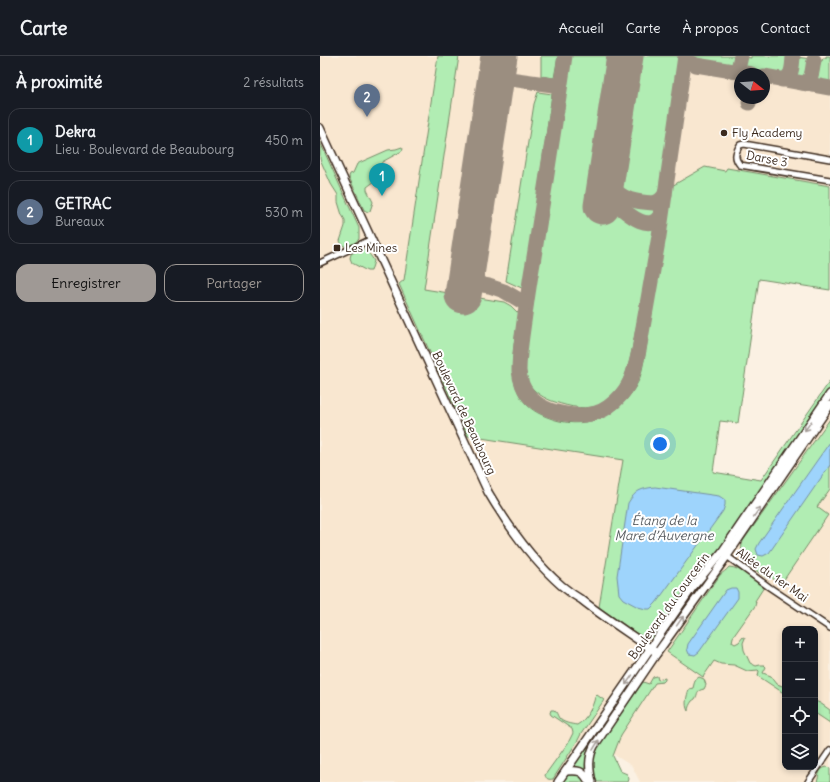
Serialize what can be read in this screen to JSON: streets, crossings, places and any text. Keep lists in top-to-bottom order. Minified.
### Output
{"streets":{"main road":["Boulevard de Beaubourg","Boulevard du Courcerin"],"street":["Darse 3","Allée du 1er Mai"]},"crossings":[["Boulevard de Beaubourg","Boulevard du Courcerin"],["Allée du 1er Mai","Boulevard du Courcerin"]],"water":["Étang de la Mare d’Auvergne"],"places":{"other":["Fly Academy"],"transit":["Les Mines"]},"north":"right","page":{"header":"Carte","nav":["Accueil","Carte","À propos","Contact"],"heading":["À proximité","2 résultats"],"pins":["2","1"],"list":[{"mark":"1","name":"Dekra","note":"Lieu · Boulevard de Beaubourg","value":"450 m"},{"mark":"2","name":"GETRAC","note":"Bureaux","value":"530 m"}],"buttons":["Enregistrer","Partager"],"map_buttons":["+","−"]}}
